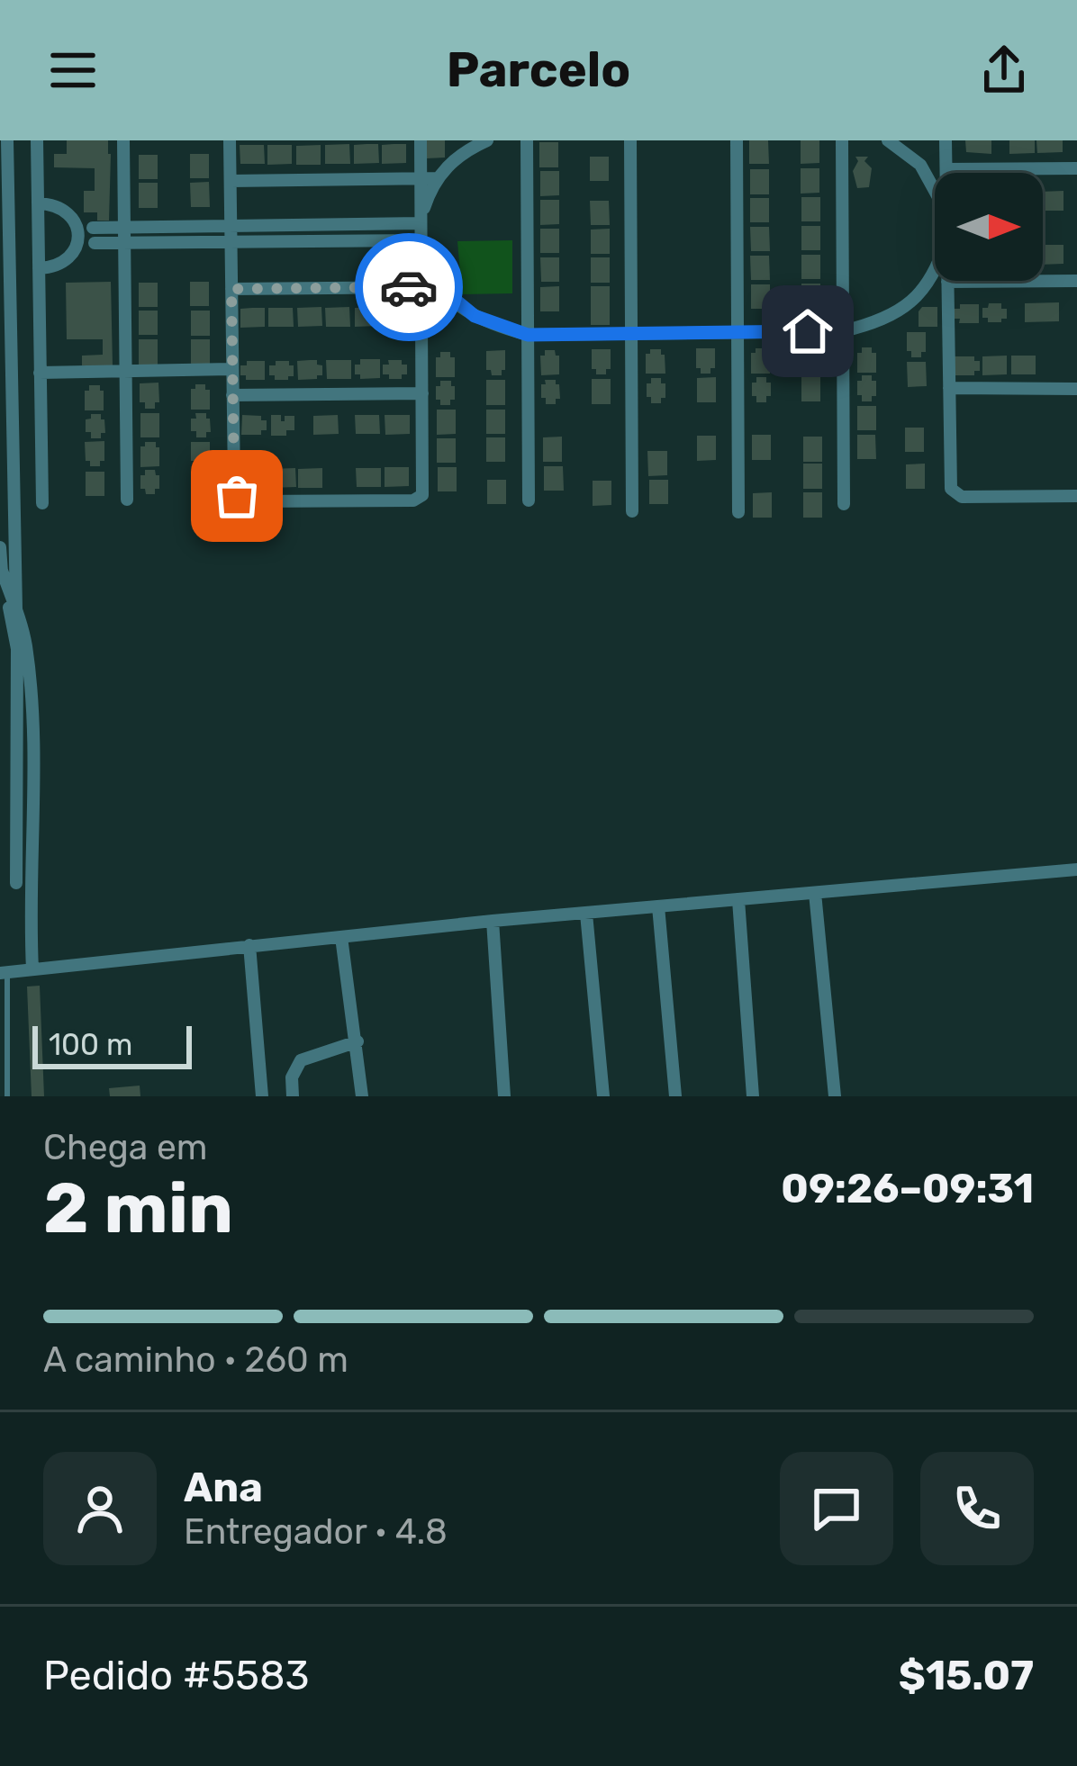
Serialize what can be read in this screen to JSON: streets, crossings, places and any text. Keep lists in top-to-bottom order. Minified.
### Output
{"scale_bar":"100 m","north":"right","page":{"header":"Parcelo","scale":"100 m","heading":["2 min","Chega em","09:26–09:31"],"panel":["Ana","Entregador · 4.8","Pedido #5583","$15.07"],"bar":"A caminho · 260 m"}}
